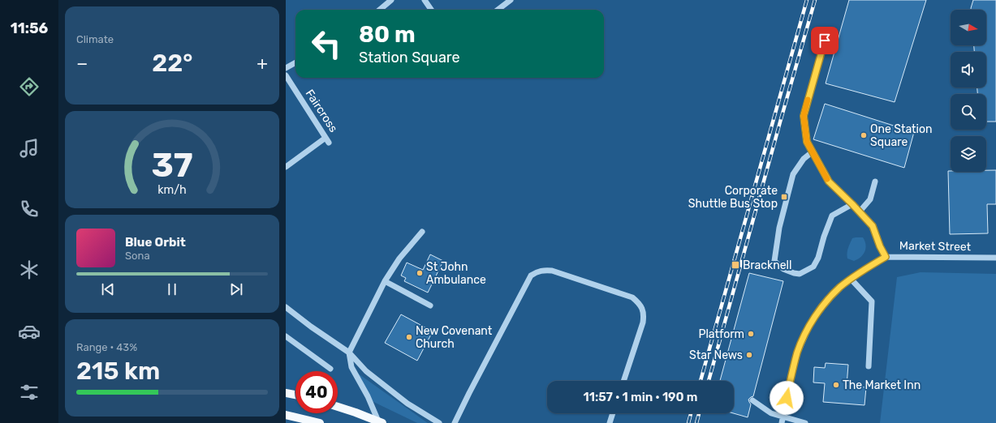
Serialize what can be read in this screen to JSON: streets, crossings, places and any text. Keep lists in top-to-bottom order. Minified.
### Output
{"streets":{"street":["Faircross","Market Street"]},"places":{"other":["One Station Square","St John Ambulance","Platform","New Covenant Church","Star News","The Market Inn"],"transit":["Corporate Shuttle Bus Stop","Bracknell"]},"north":"right","page":{"tabs":"11:56","tile":["Climate",["Range · 43%","215 km"]],"turn":["80 m","Station Square"],"heat":["−","22°","+"],"song":["Blue Orbit","Sona"],"limit":"40","trip":"11:57 · 1 min · 190 m","gauge":["37","km/h"]}}
